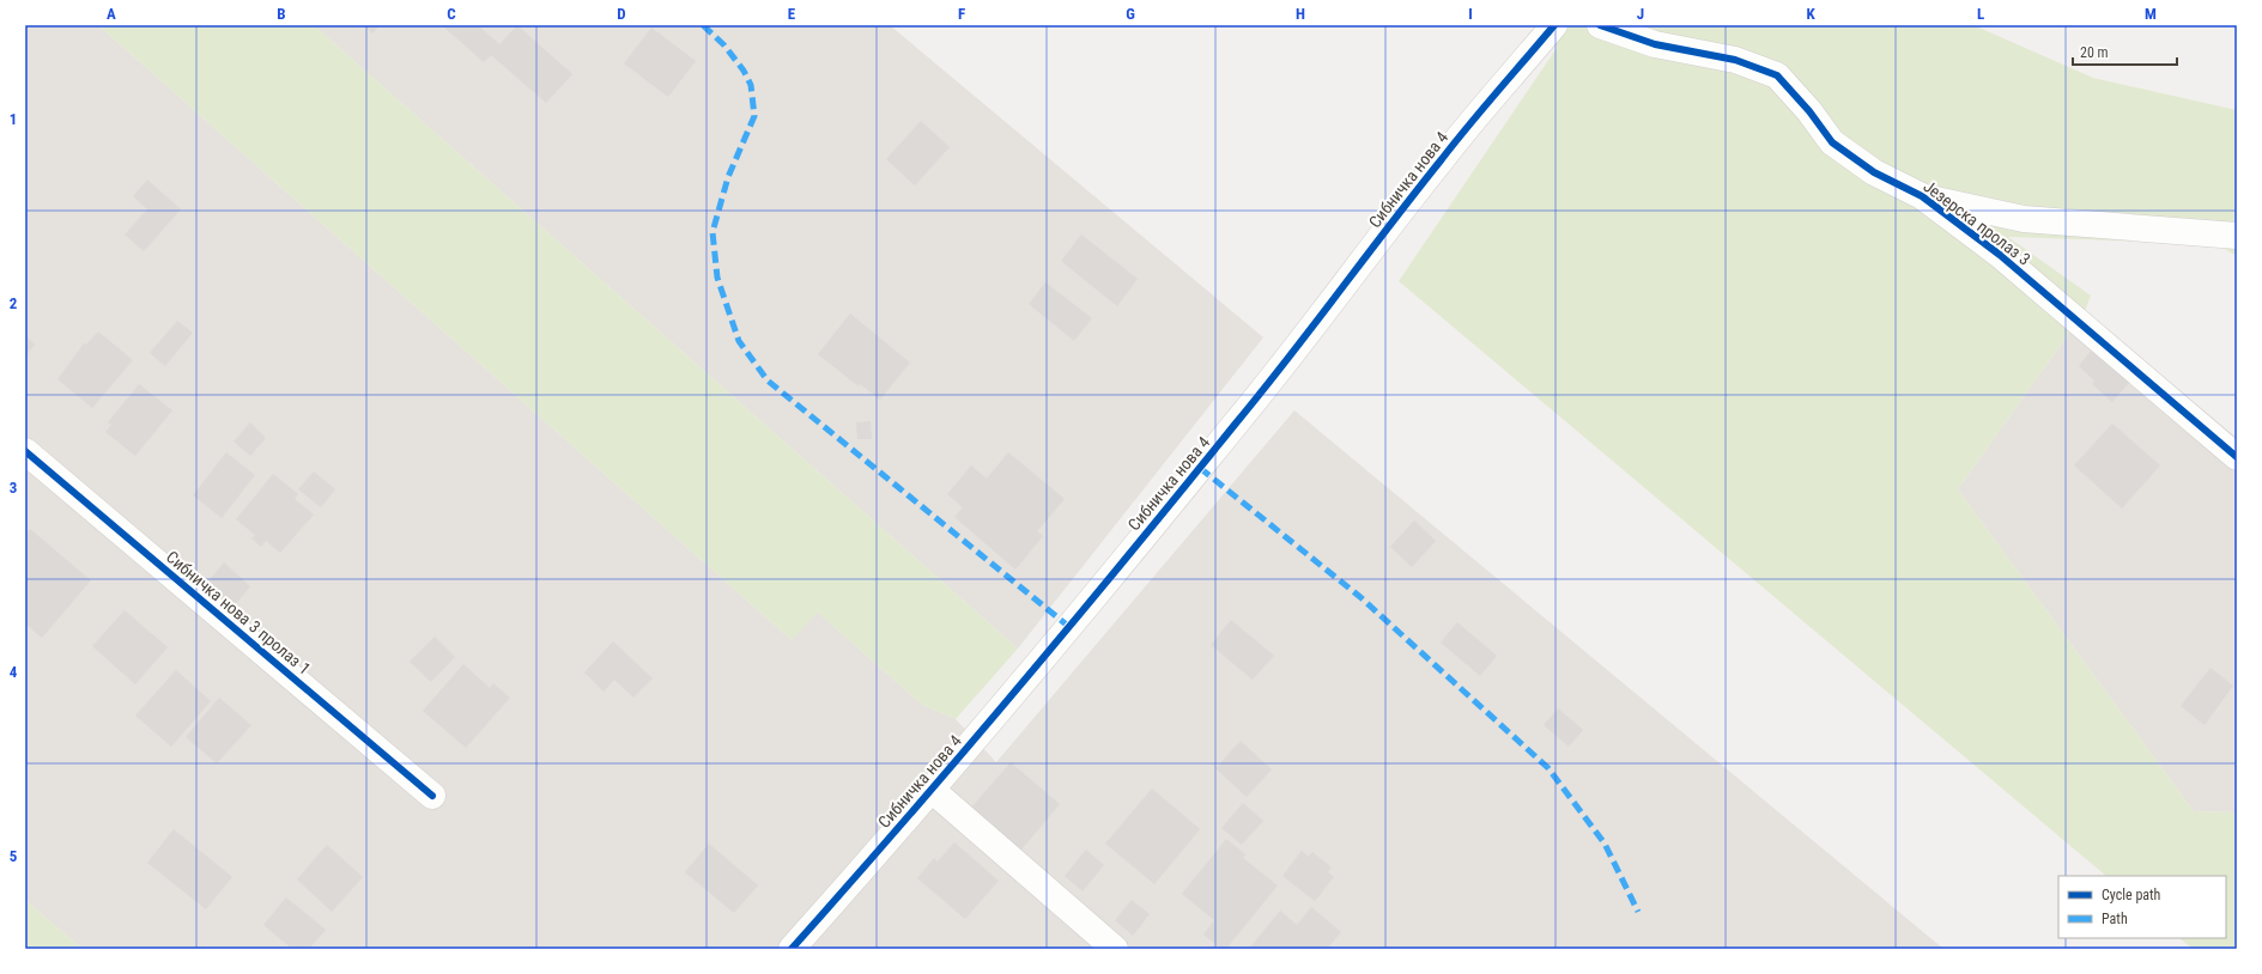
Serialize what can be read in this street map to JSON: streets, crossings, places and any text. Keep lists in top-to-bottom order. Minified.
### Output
{"streets":{"street":["Сибничка нова 4","Језерска пролаз 3","Сибничка нова 3 пролаз 1"]},"legend":["Cycle path","Path"],"scale_bar":"20 m","grid":{"columns":["A","B","C","D","E","F","G","H","I","J","K","L","M"],"rows":["1","2","3","4","5"]}}
